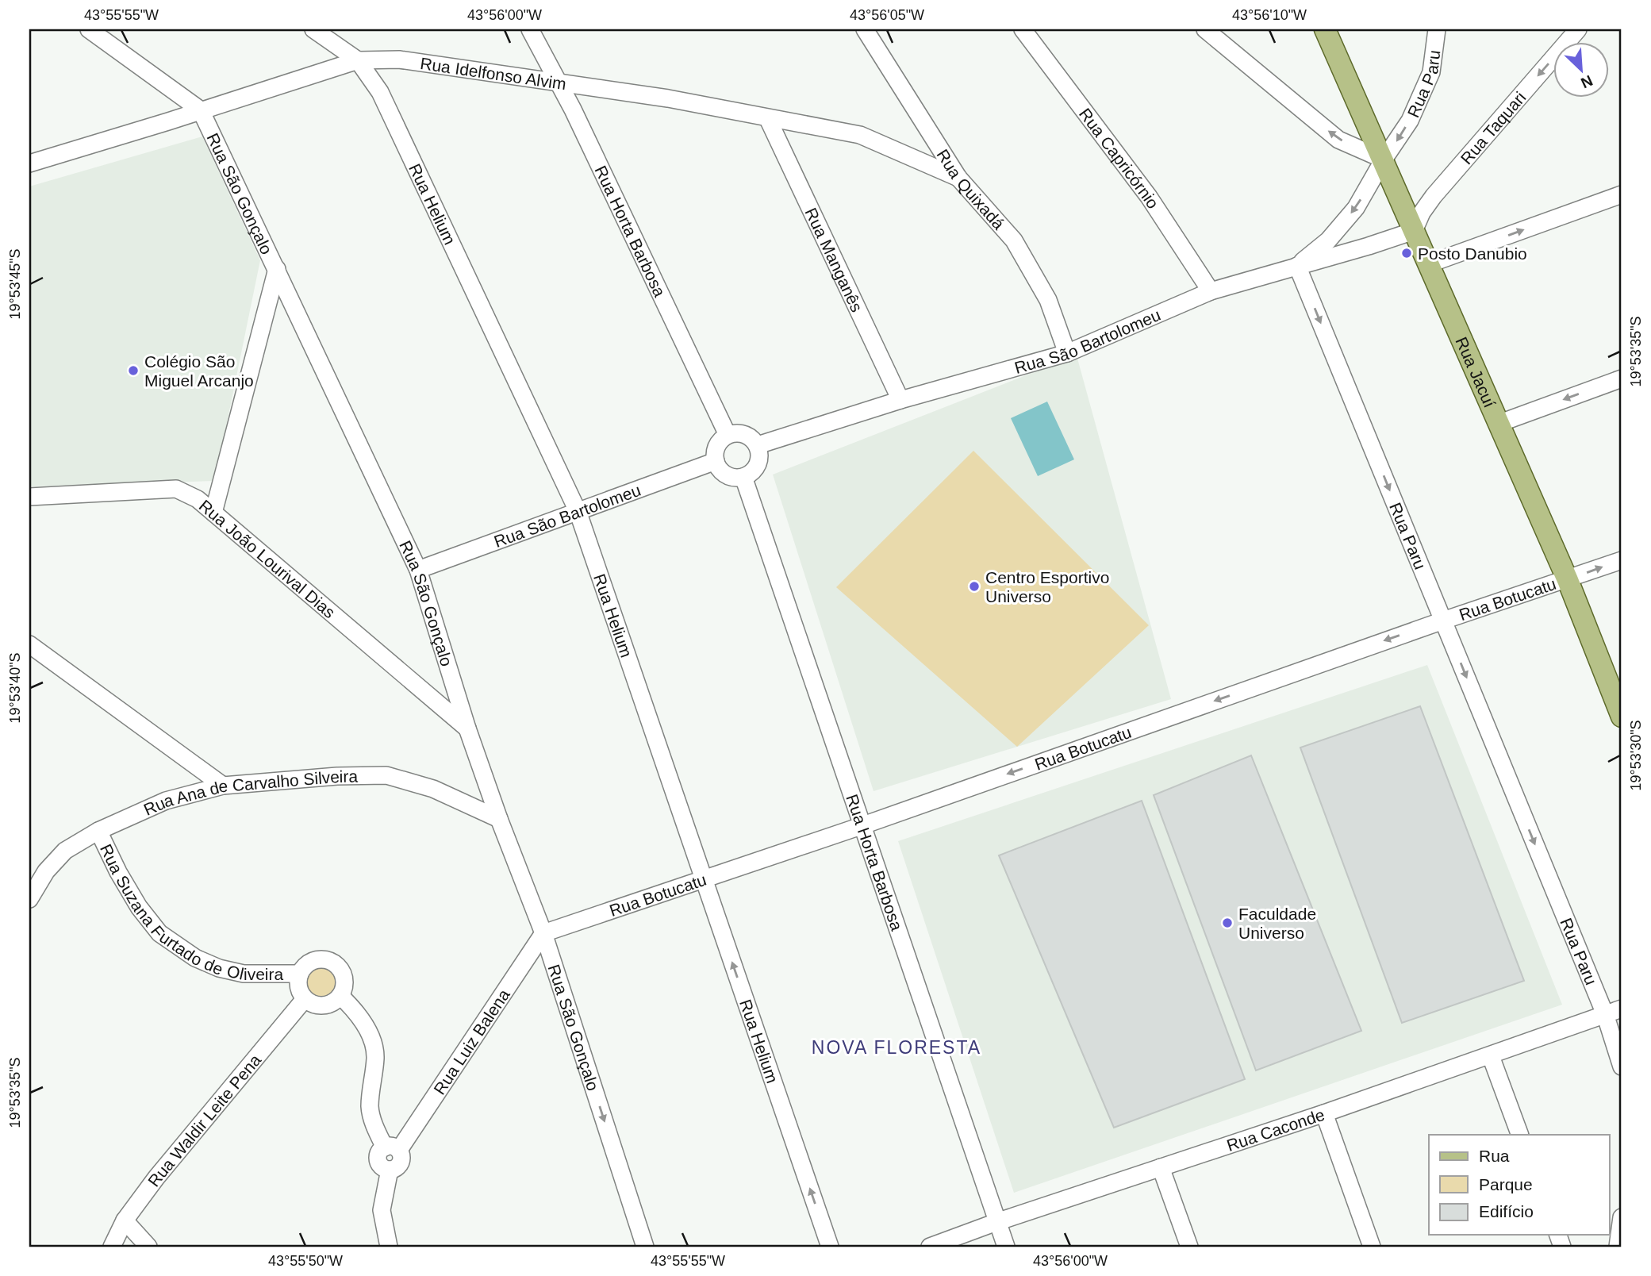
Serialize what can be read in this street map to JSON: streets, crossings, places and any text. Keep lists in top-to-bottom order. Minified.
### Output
{"streets":{"main road":["Rua Jacuí"],"street":["Rua Idelfonso Alvim","Rua Paru","Rua Taquari","Rua Capricórnio","Rua Quixadá","Rua São Gonçalo","Rua Helium","Rua Horta Barbosa","Rua Manganês","Rua São Bartolomeu","Rua João Lourival Dias","Rua Botucatu","Rua Ana de Carvalho Silveira","Rua Suzana Furtado de Oliveira","Rua Luiz Balena","Rua Waldir Leite Pena","Rua Caconde"]},"crossings":[["Rua Idelfonso Alvim","Rua Quixadá"],["Rua Idelfonso Alvim","Rua São Gonçalo"],["Rua Idelfonso Alvim","Rua Helium"],["Rua Idelfonso Alvim","Rua Horta Barbosa"],["Rua Idelfonso Alvim","Rua Manganês"],["Rua Paru","Rua São Bartolomeu"],["Rua Paru","Rua Jacuí"],["Rua Paru","Rua Botucatu"],["Rua Paru","Rua Caconde"],["Rua Taquari","Rua São Bartolomeu"],["Rua Taquari","Rua Jacuí"],["Rua Capricórnio","Rua São Bartolomeu"],["Rua Quixadá","Rua São Bartolomeu"],["Rua São Gonçalo","Rua São Bartolomeu"],["Rua São Gonçalo","Rua João Lourival Dias"],["Rua São Gonçalo","Rua Botucatu"],["Rua São Gonçalo","Rua Ana de Carvalho Silveira"],["Rua São Gonçalo","Rua Luiz Balena"],["Rua Helium","Rua São Bartolomeu"],["Rua Helium","Rua Botucatu"],["Rua Horta Barbosa","Rua São Bartolomeu"],["Rua Horta Barbosa","Rua Botucatu"],["Rua Horta Barbosa","Rua Caconde"],["Rua Manganês","Rua São Bartolomeu"],["Rua São Bartolomeu","Rua Jacuí"],["Rua Jacuí","Rua Botucatu"],["Rua Botucatu","Rua Luiz Balena"],["Rua Ana de Carvalho Silveira","Rua Suzana Furtado de Oliveira"],["Rua Suzana Furtado de Oliveira","Rua Waldir Leite Pena"]],"one_way":["Rua Paru","Rua Taquari","Rua Botucatu"],"districts":["NOVA FLORESTA"],"places":["Posto Danubio","Colégio São Miguel Arcanjo","Centro Esportivo Universo","Faculdade Universo"],"legend":["Rua","Parque","Edifício"],"north":"bottom right","coordinates":["43°55'55\"W","43°56'00\"W","43°56'05\"W","43°56'10\"W","19°53'45\"S","19°53'35\"S","19°53'40\"S","19°53'30\"S","43°55'50\"W"]}
